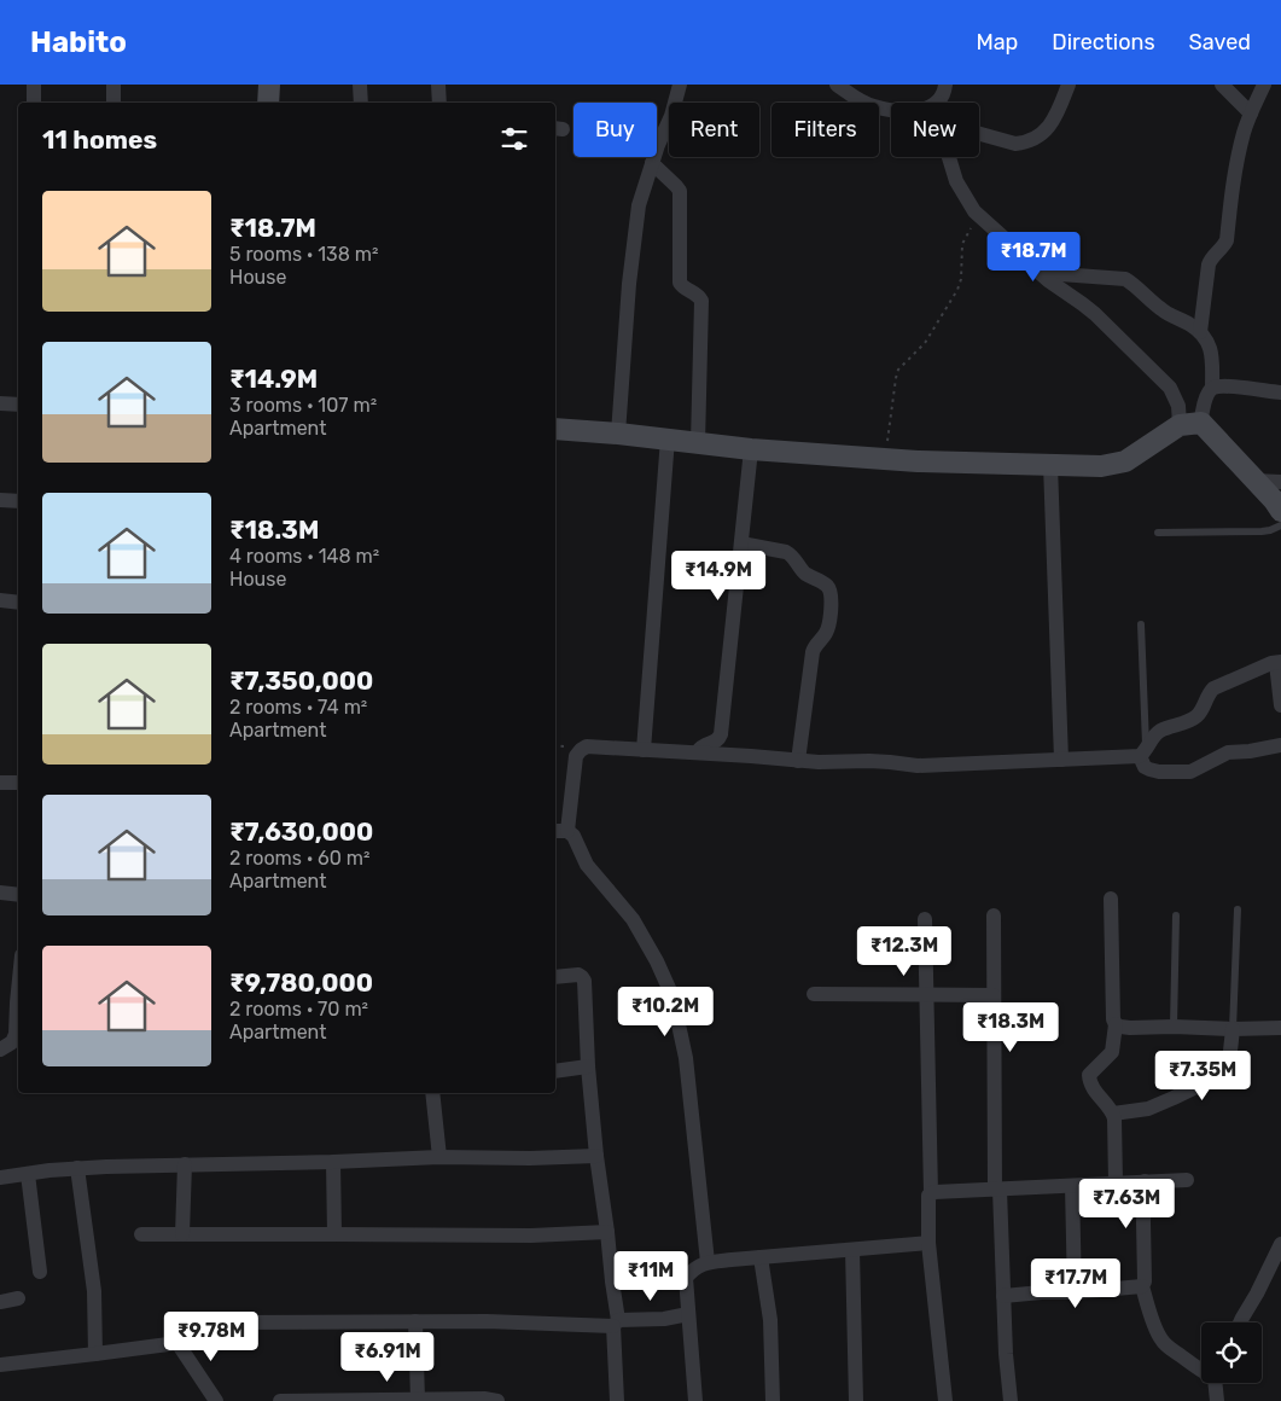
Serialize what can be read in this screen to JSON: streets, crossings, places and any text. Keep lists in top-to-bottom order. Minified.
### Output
{"page":{"header":"Habito","nav":["Map","Directions","Saved"],"chip":["Buy","Rent","Filters","New"],"heading":"11 homes","list":[{"name":"₹18.7M","note":"5 rooms · 138 m² · House"},{"name":"₹14.9M","note":"3 rooms · 107 m² · Apartment"},{"name":"₹18.3M","note":"4 rooms · 148 m² · House"},{"name":"₹7,350,000","note":"2 rooms · 74 m² · Apartment"},{"name":"₹7,630,000","note":"2 rooms · 60 m² · Apartment"},{"name":"₹9,780,000","note":"2 rooms · 70 m² · Apartment"}],"price":["₹18.7M","₹14.9M","₹12.3M","₹10.2M","₹18.3M","₹7.35M","₹7.63M","₹11M","₹17.7M","₹9.78M","₹6.91M"]}}
